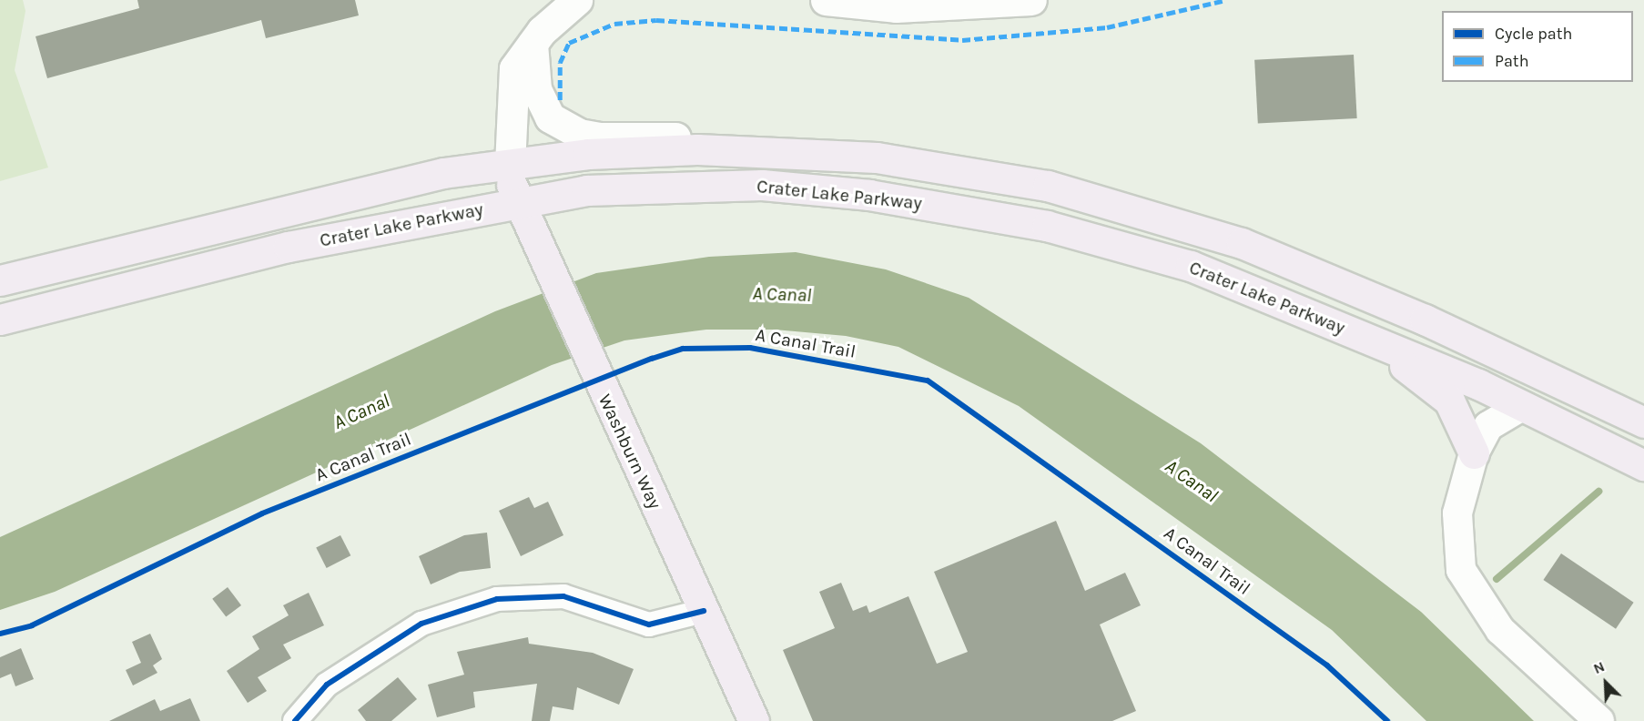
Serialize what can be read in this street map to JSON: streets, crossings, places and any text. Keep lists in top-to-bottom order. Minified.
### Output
{"streets":{"main road":["Crater Lake Parkway","Washburn Way"],"cycle path":["A Canal Trail"]},"crossings":[["Crater Lake Parkway","Washburn Way"]],"water":["A Canal"],"legend":["Cycle path","Path"],"north":"top left"}
